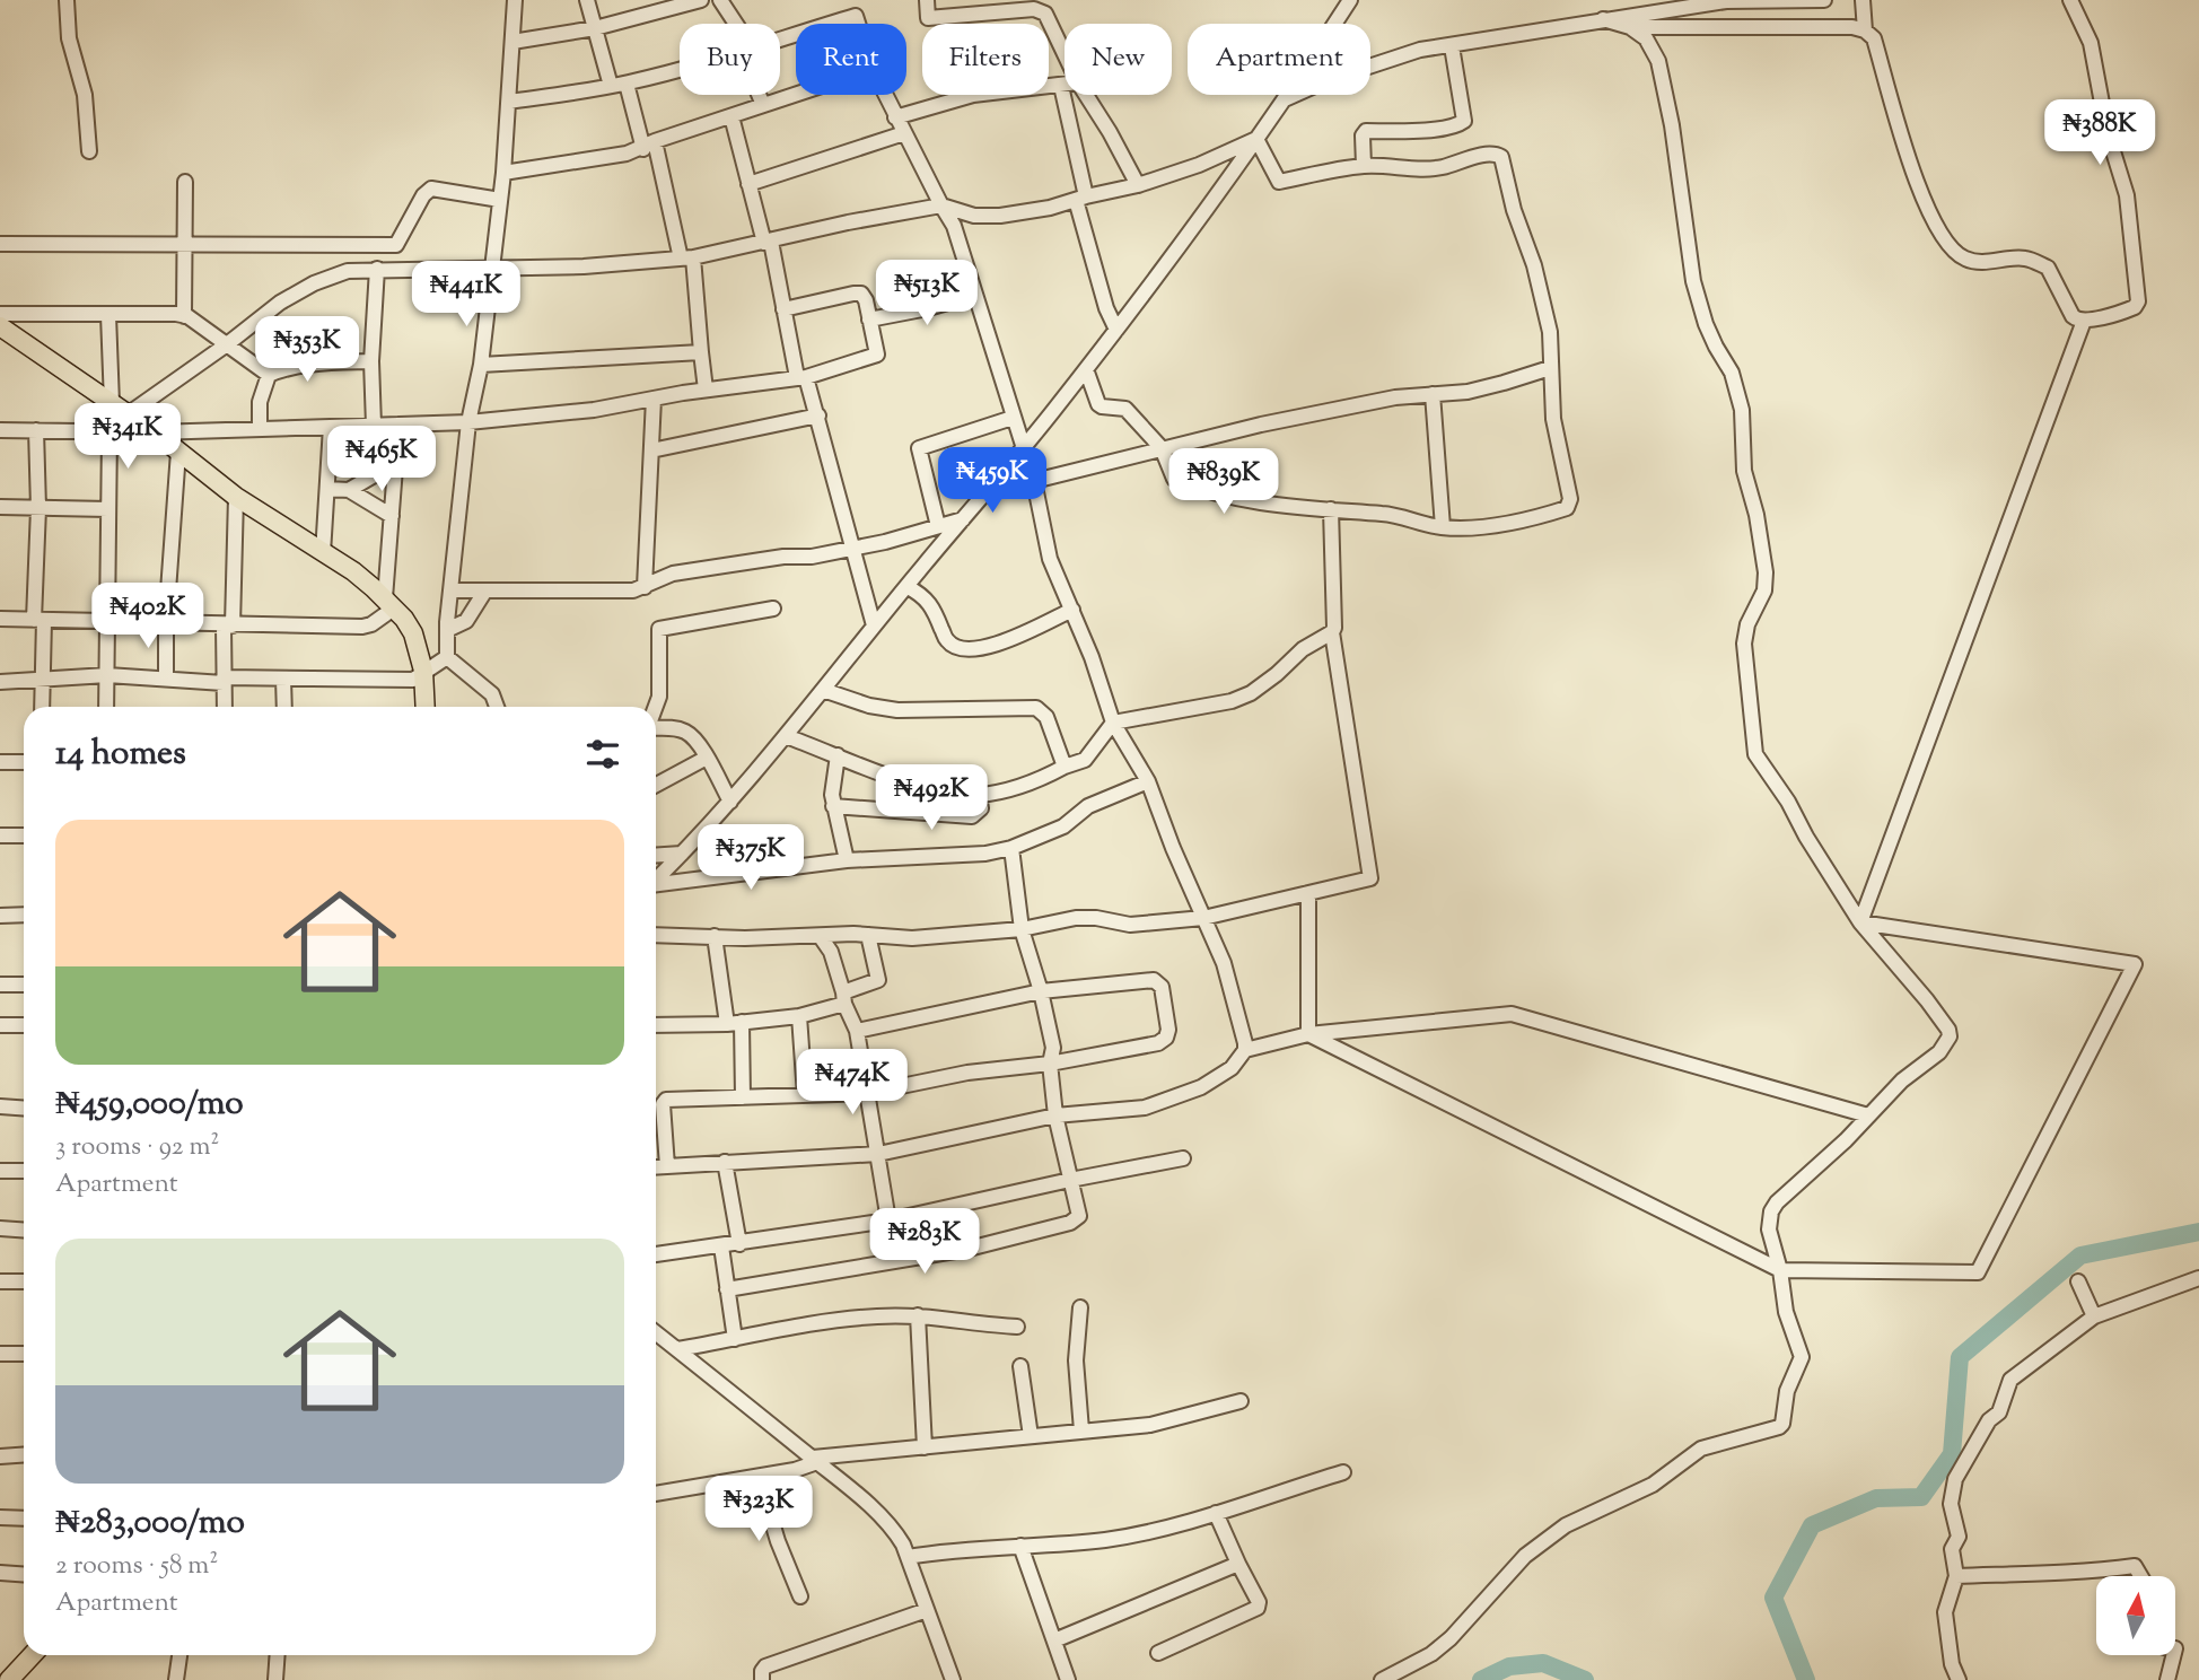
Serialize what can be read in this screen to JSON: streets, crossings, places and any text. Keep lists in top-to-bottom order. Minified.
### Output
{"north":"top","page":{"chip":["Buy","Rent","Filters","New","Apartment"],"price":["₦388K","₦513K","₦441K","₦353K","₦341K","₦465K","₦459K","₦839K","₦402K","₦492K","₦375K","₦474K","₦283K","₦323K"],"heading":"14 homes","list":[{"name":"₦459,000/mo","note":"3 rooms · 92 m² · Apartment"},{"name":"₦283,000/mo","note":"2 rooms · 58 m² · Apartment"}]}}
